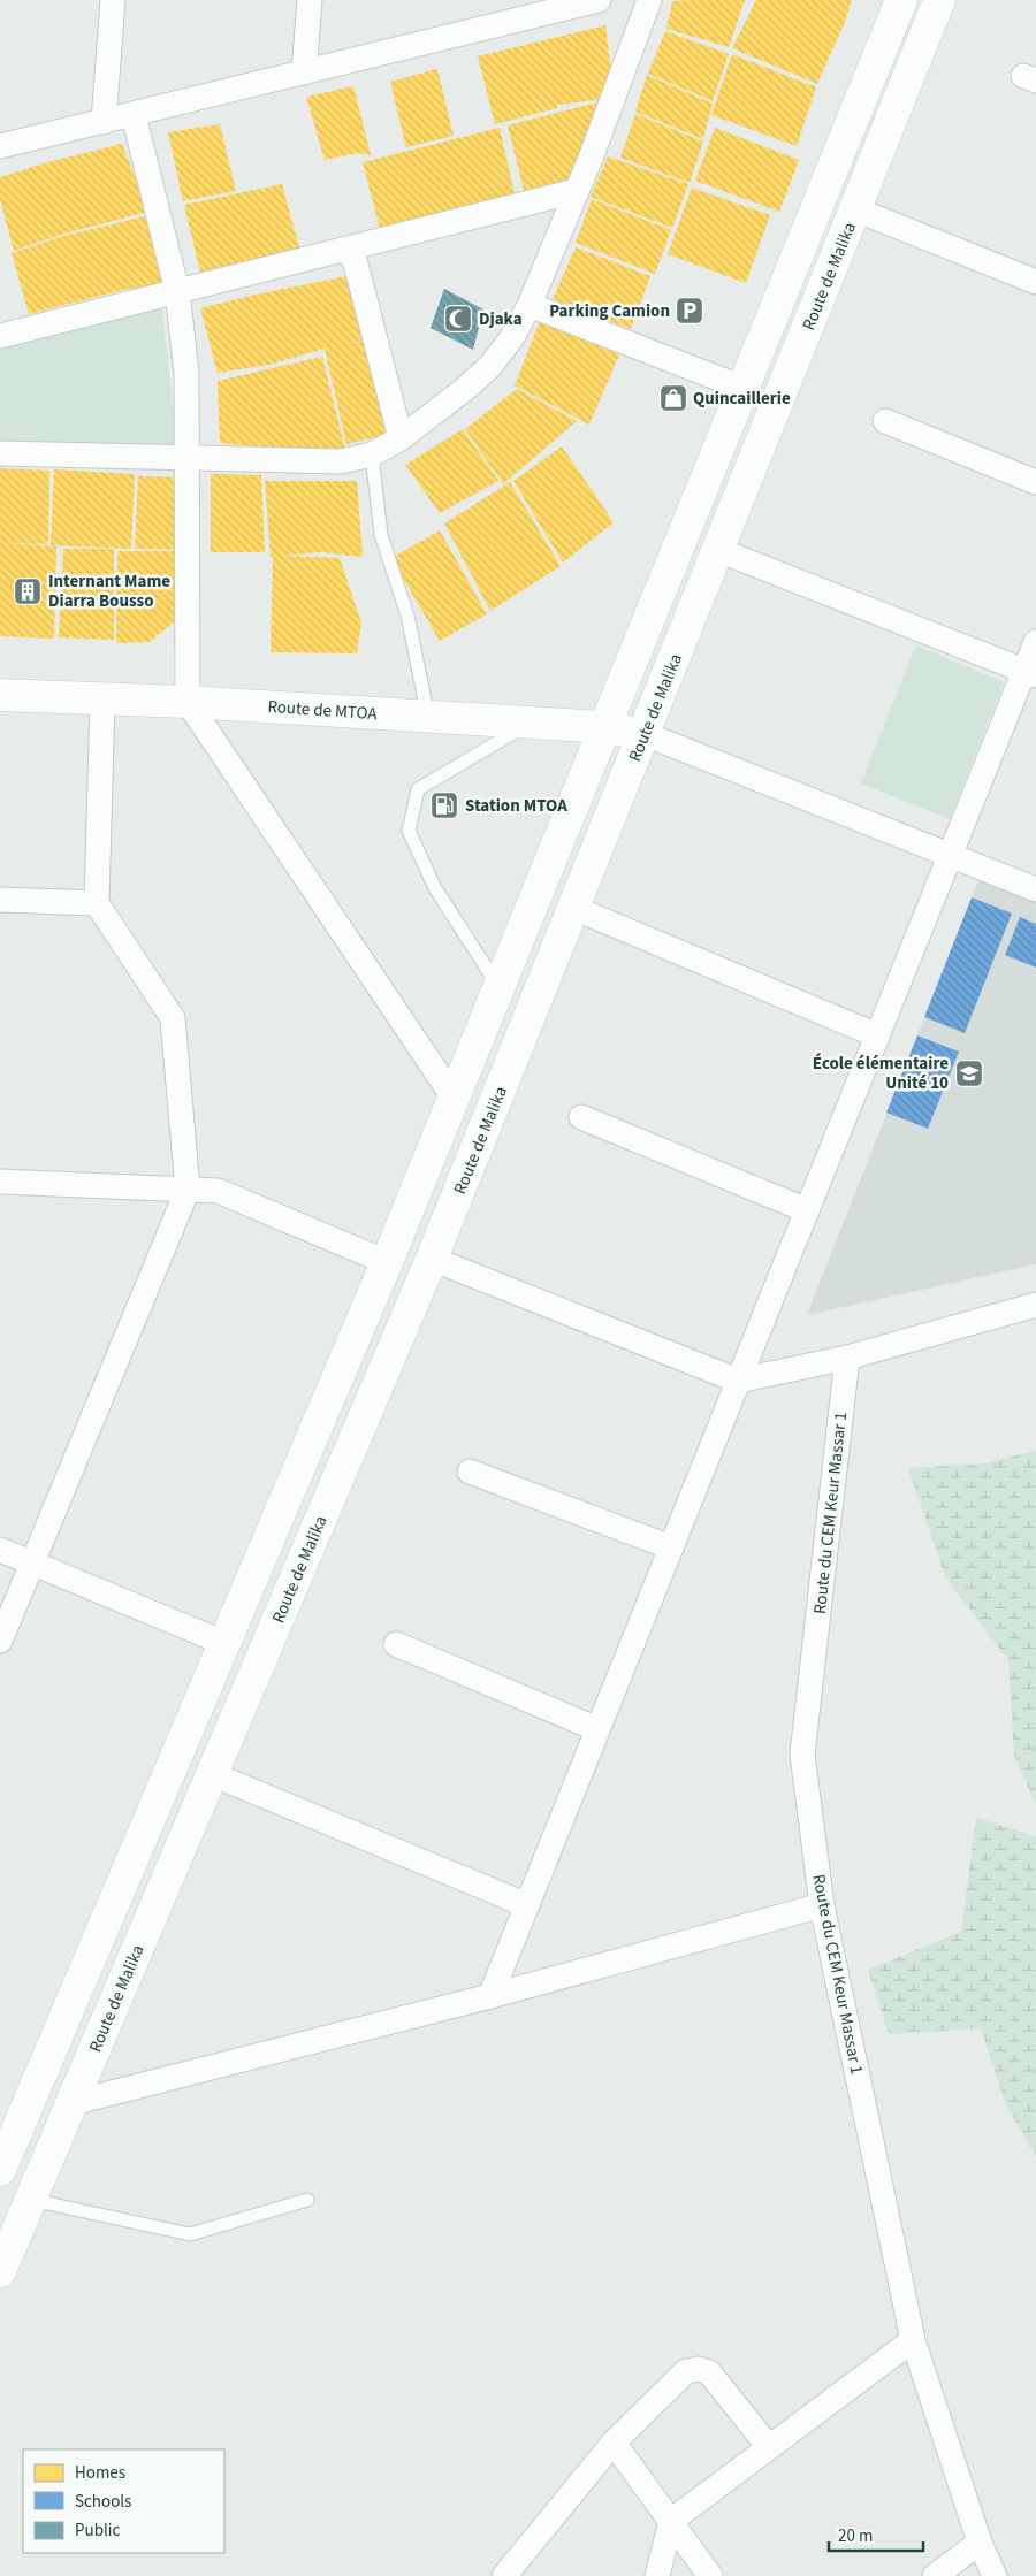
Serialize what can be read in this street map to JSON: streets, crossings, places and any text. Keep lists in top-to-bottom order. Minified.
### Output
{"streets":{"main road":["Route de Malika","Route de MTOA"],"street":["Route du CEM Keur Massar 1"]},"crossings":[["Route de Malika","Route de MTOA"]],"places":{"parking":["Parking Camion"],"mosque":["Djaka"],"shop":["Quincaillerie"],"building":["Internant Mame Diarra Bousso"],"fuel station":["Station MTOA"],"school or university":["École élémentaire Unité 10"]},"legend":["Homes","Schools","Public"],"scale_bar":"20 m"}
